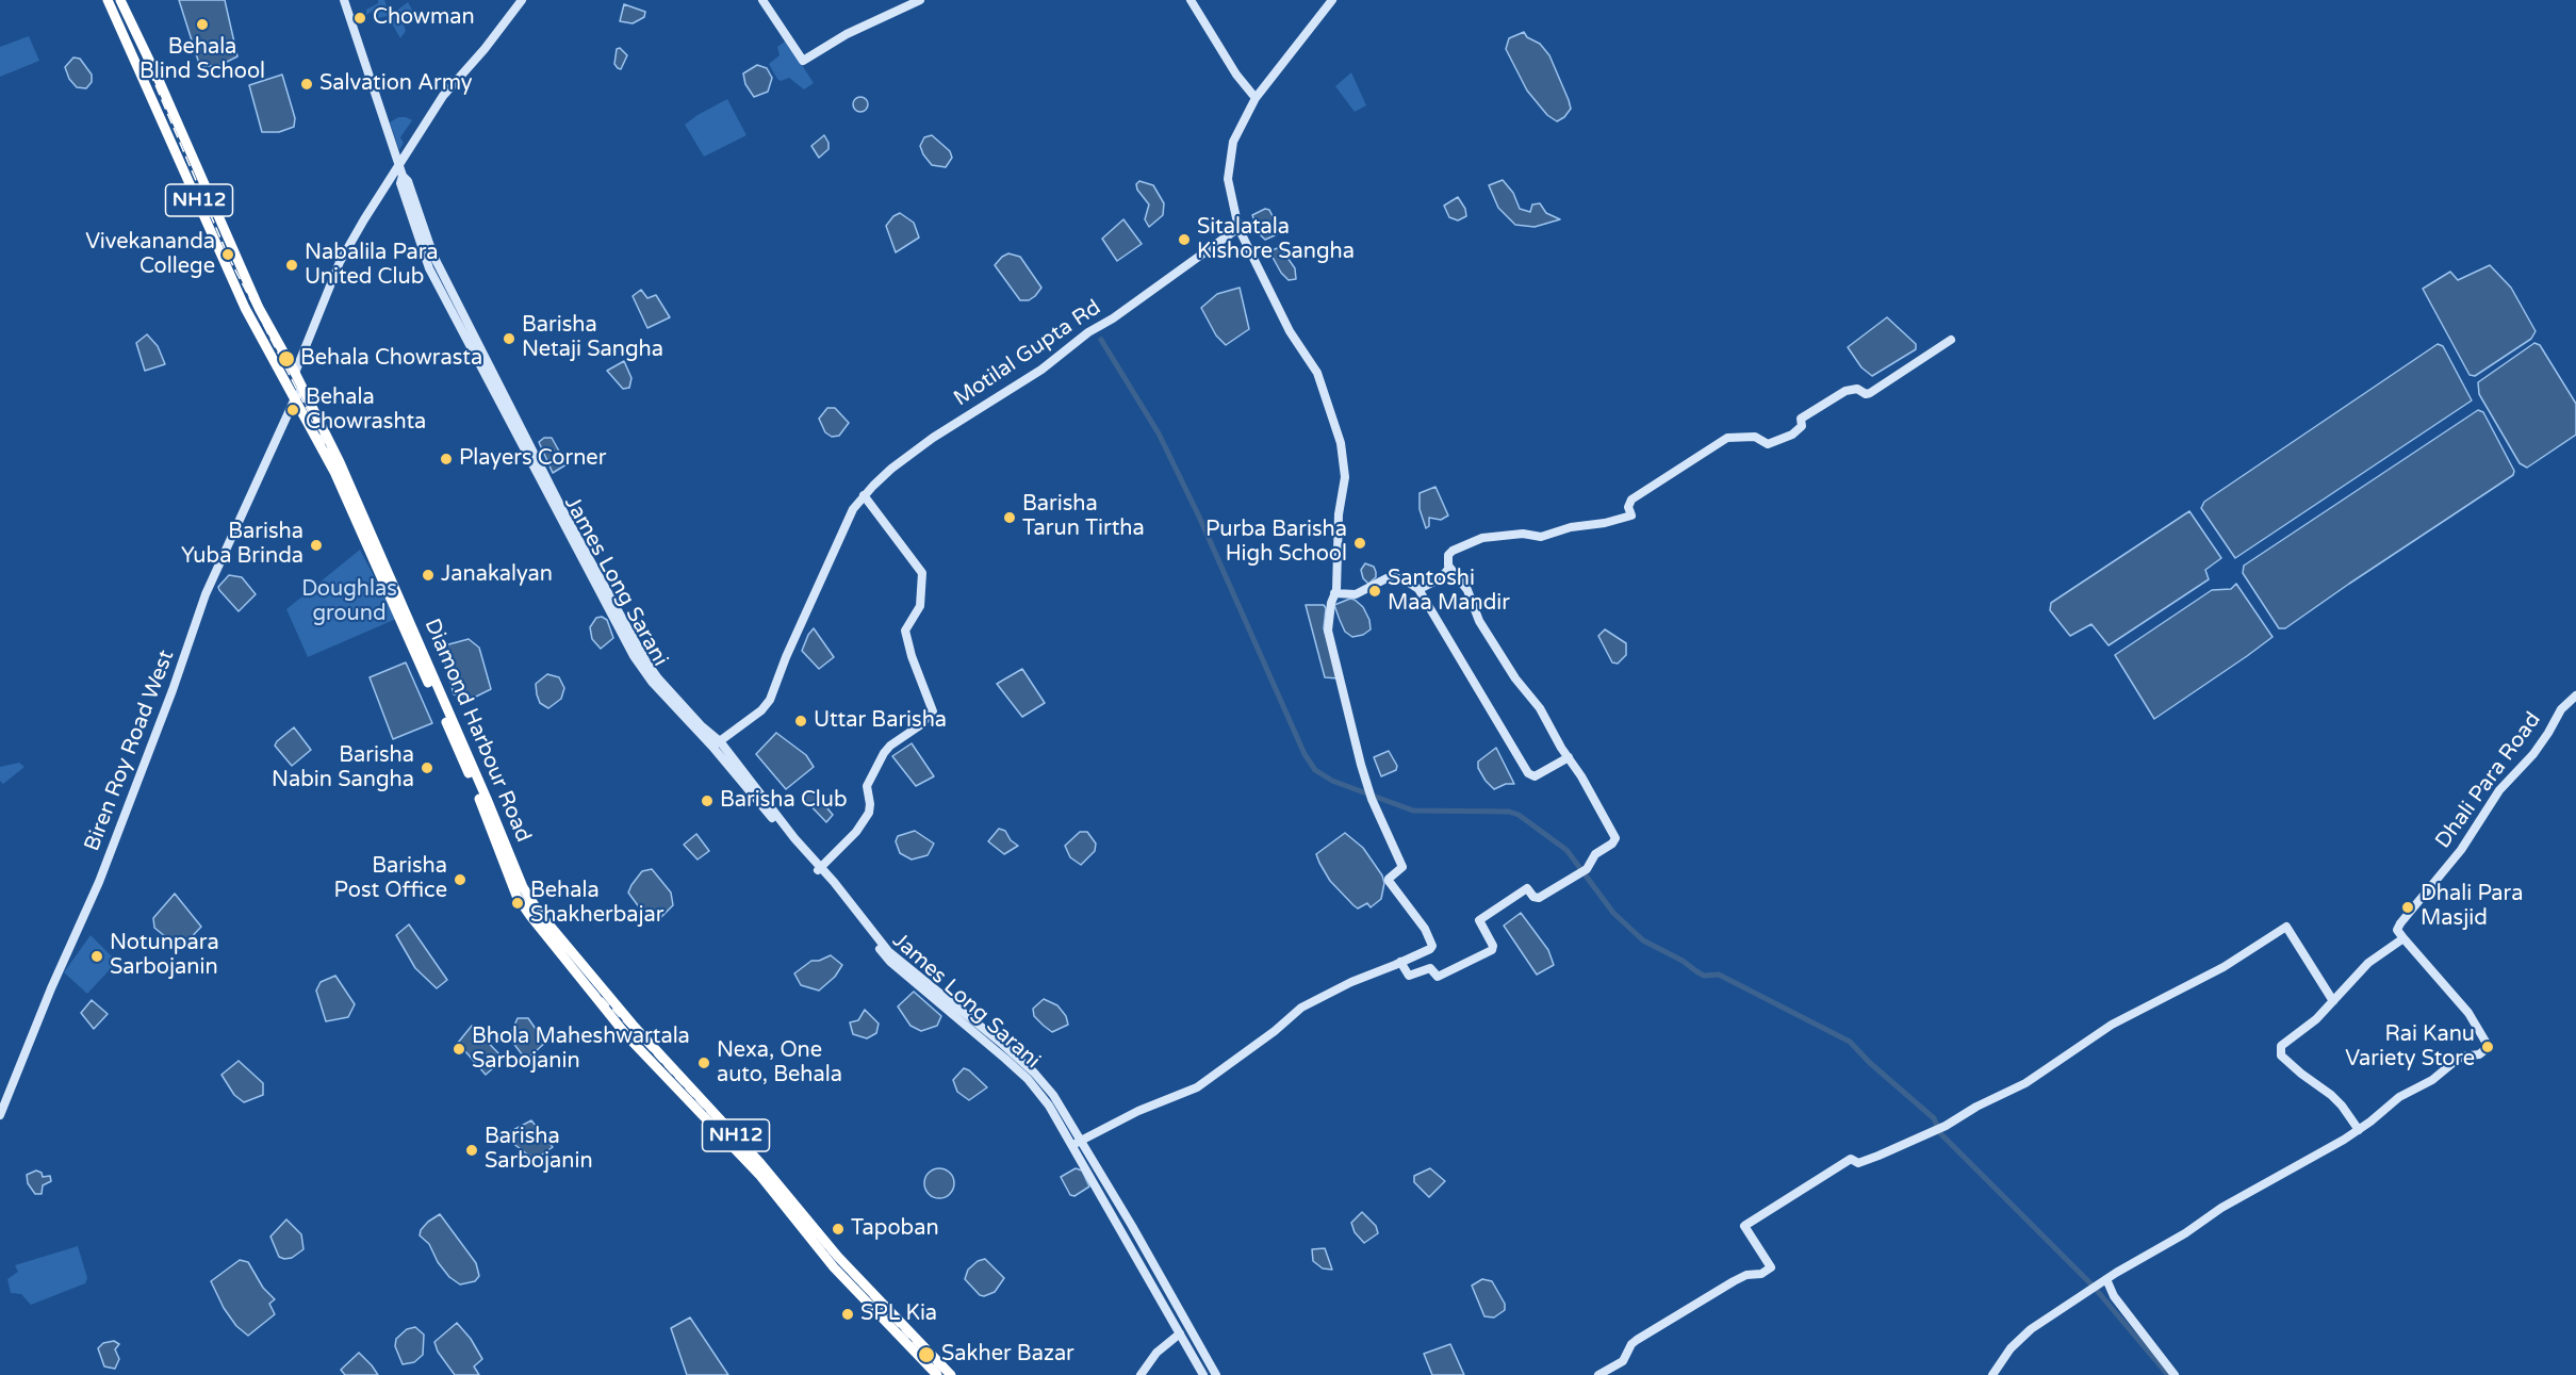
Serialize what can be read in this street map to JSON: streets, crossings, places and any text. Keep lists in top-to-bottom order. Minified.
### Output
{"streets":{"highway":["NH12","Diamond Harbour Road"],"street":["Motilal Gupta Rd","James Long Sarani","Biren Roy Road West","Dhali Para Road"]},"crossings":[["Motilal Gupta Rd","James Long Sarani"],["Diamond Harbour Road","Biren Roy Road West"]],"parks":["Doughlas ground"],"places":["Chowman","Behala Blind School","Salvation Army","Sitalatala Kishore Sangha","Vivekananda College","Nabalila Para United Club","Barisha Netaji Sangha","Behala Chowrasta","Behala Chowrashta","Players Corner","Barisha Tarun Tirtha","Purba Barisha High School","Barisha Yuba Brinda","Janakalyan","Santoshi Maa Mandir","Uttar Barisha","Barisha Nabin Sangha","Barisha Club","Barisha Post Office","Behala Shakherbajar","Dhali Para Masjid","Notunpara Sarbojanin","Rai Kanu Variety Store","Bhola Maheshwartala Sarbojanin","Nexa, One auto, Behala","Barisha Sarbojanin","Tapoban","SPL Kia","Sakher Bazar"]}
